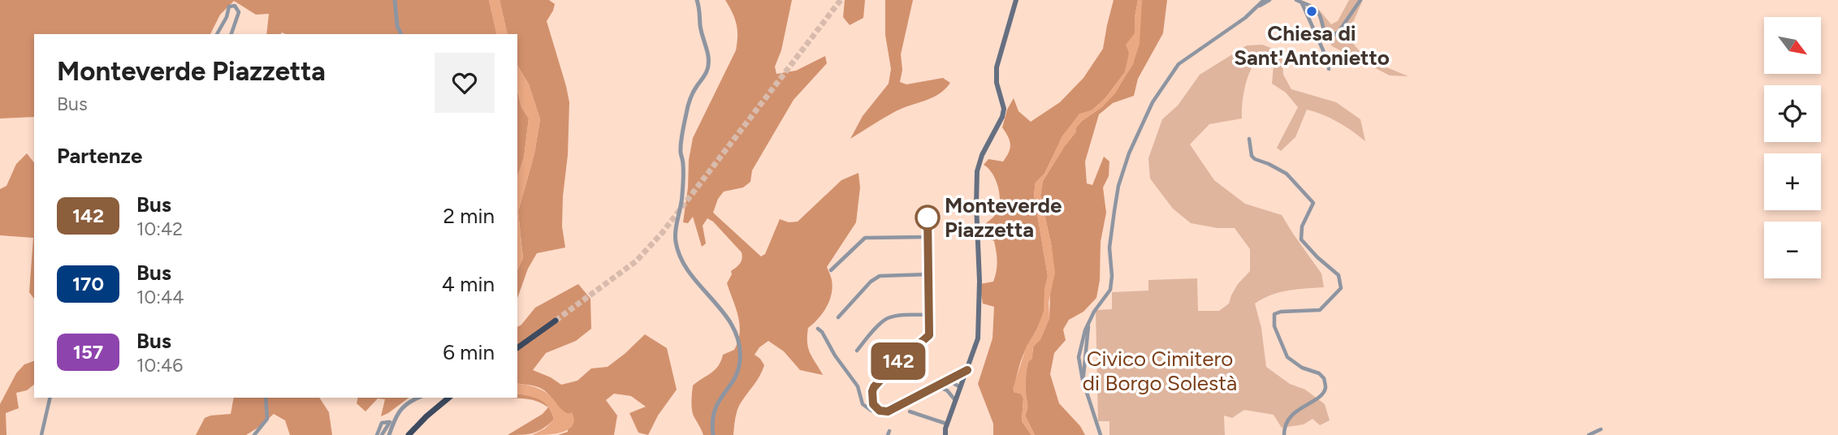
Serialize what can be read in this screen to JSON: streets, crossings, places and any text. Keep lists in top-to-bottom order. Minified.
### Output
{"parks":["Civico Cimitero di Borgo Solestà"],"places":["Chiesa di Sant'Antonietto","Monteverde Piazzetta"],"lines":["bus line 142"],"north":"bottom right","page":{"on_map":"142","map_buttons":["+","−"],"heading":[["Monteverde Piazzetta","Bus"],"Partenze"],"list":[{"mark":"142","name":"Bus","note":"10:42","value":"2 min"},{"mark":"170","name":"Bus","note":"10:44","value":"4 min"},{"mark":"157","name":"Bus","note":"10:46","value":"6 min"}]}}
